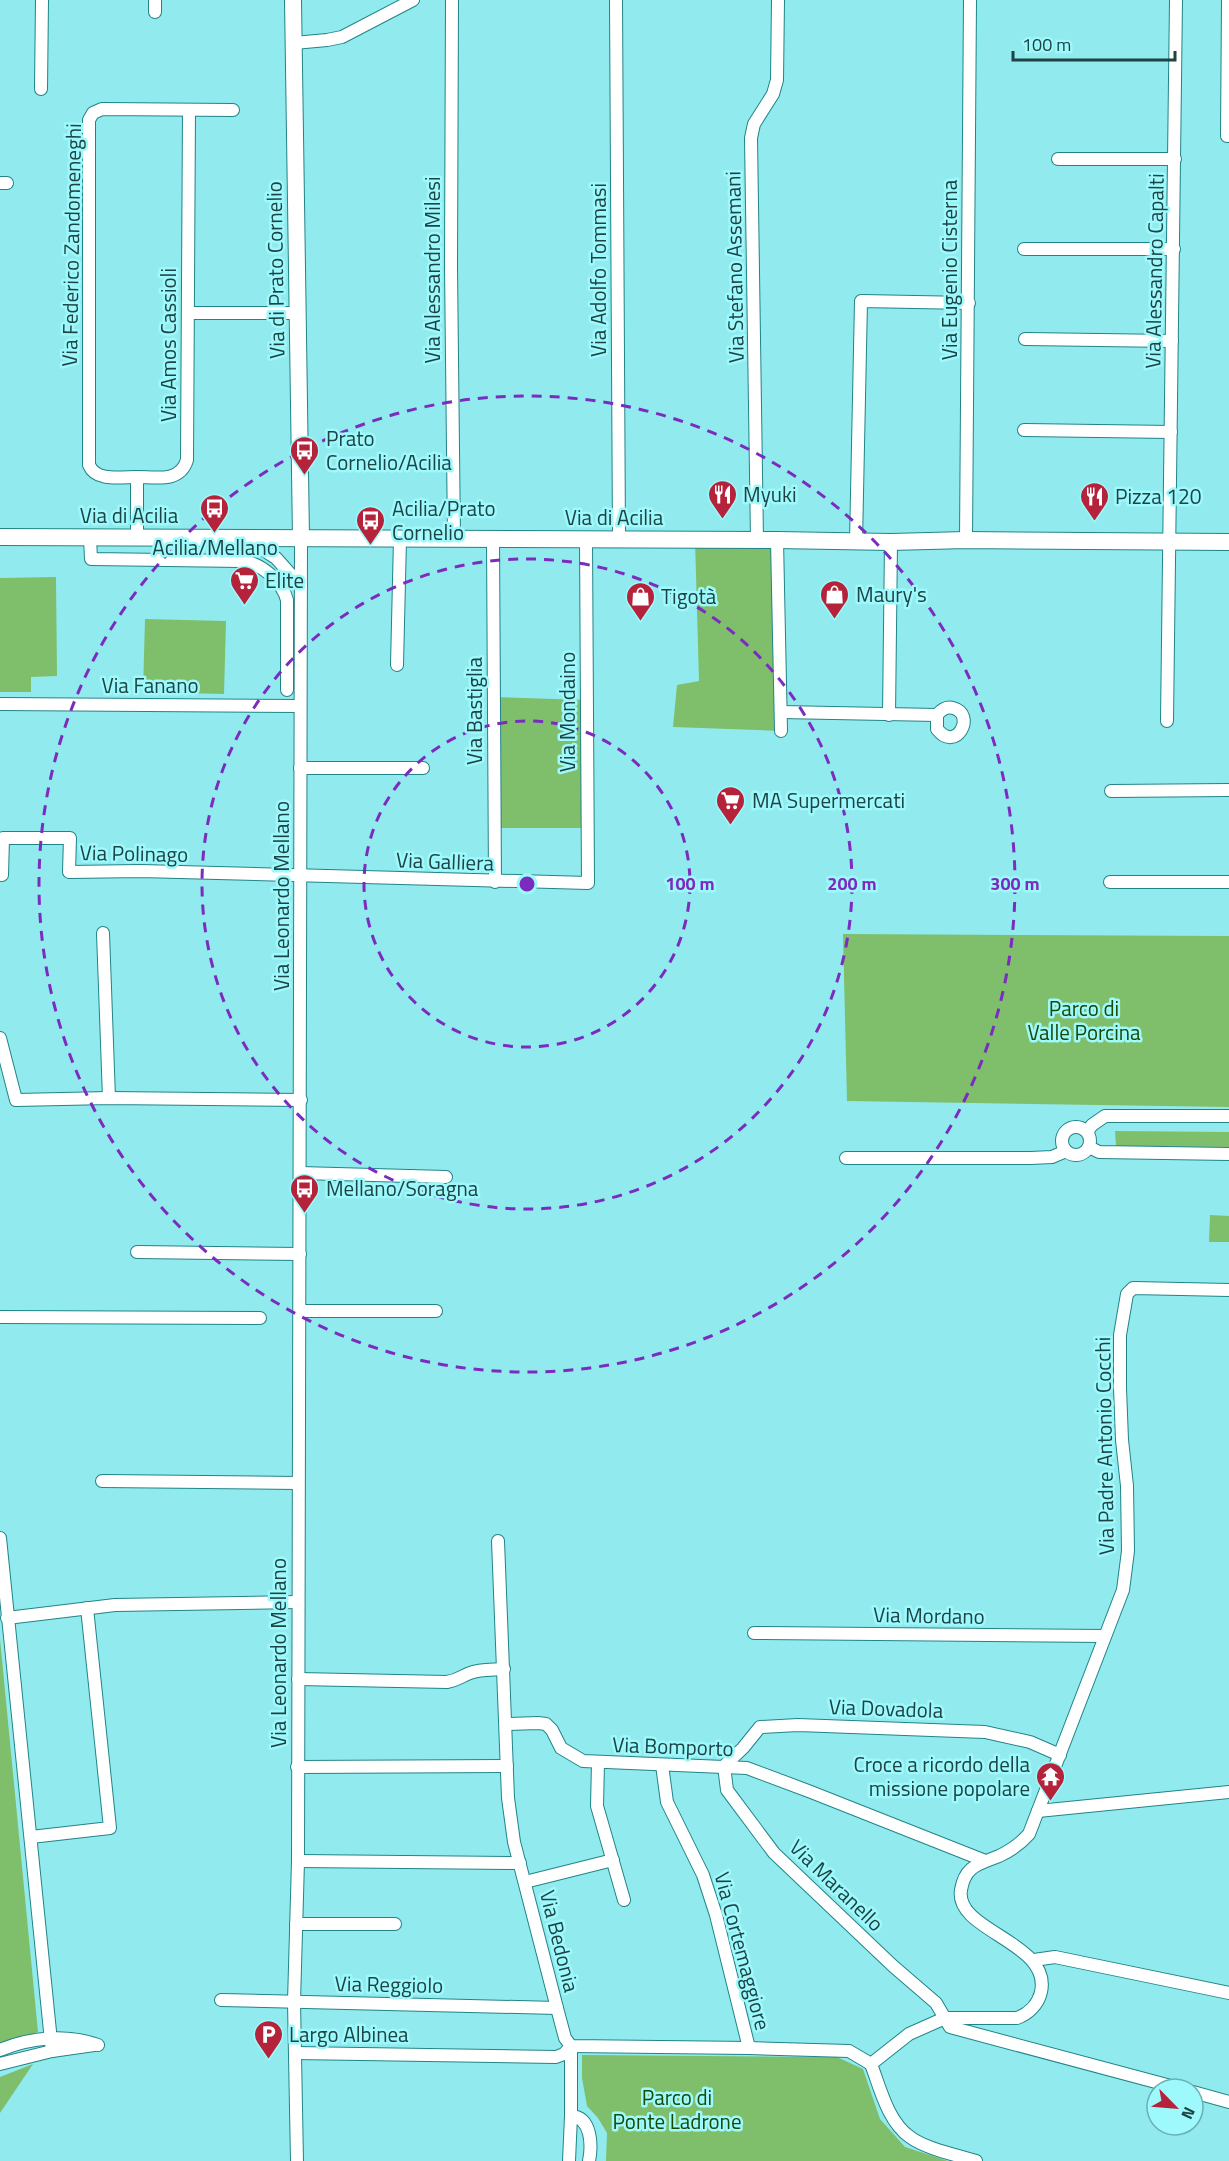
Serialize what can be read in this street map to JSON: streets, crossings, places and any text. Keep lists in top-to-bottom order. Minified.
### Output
{"streets":{"street":["Via Federico Zandomeneghi","Via Stefano Assemani","Via di Prato Cornelio","Via Alessandro Milesi","Via Adolfo Tommasi","Via Eugenio Cisterna","Via Alessandro Capalti","Via Amos Cassioli","Via di Acilia","Via Fanano","Via Bastiglia","Via Mondaino","Via Polinago","Via Galliera","Via Leonardo Mellano","Via Padre Antonio Cocchi","Via Mordano","Via Dovadola","Via Bomporto","Via Maranello","Via Bedonia","Via Cortemaggiore","Via Reggiolo"]},"crossings":[["Via Federico Zandomeneghi","Via Amos Cassioli"],["Via Stefano Assemani","Via di Acilia"],["Via di Prato Cornelio","Via di Acilia"],["Via di Prato Cornelio","Via Leonardo Mellano"],["Via Alessandro Milesi","Via di Acilia"],["Via Adolfo Tommasi","Via di Acilia"],["Via Eugenio Cisterna","Via di Acilia"],["Via Alessandro Capalti","Via di Acilia"],["Via di Acilia","Via Bastiglia"],["Via di Acilia","Via Mondaino"],["Via di Acilia","Via Leonardo Mellano"],["Via Fanano","Via Leonardo Mellano"],["Via Bastiglia","Via Galliera"],["Via Mondaino","Via Galliera"],["Via Polinago","Via Galliera"],["Via Polinago","Via Leonardo Mellano"],["Via Galliera","Via Leonardo Mellano"],["Via Leonardo Mellano","Via Reggiolo"],["Via Padre Antonio Cocchi","Via Mordano"],["Via Padre Antonio Cocchi","Via Dovadola"],["Via Padre Antonio Cocchi","Via Bomporto"],["Via Dovadola","Via Bomporto"],["Via Dovadola","Via Maranello"],["Via Bomporto","Via Maranello"],["Via Bomporto","Via Bedonia"],["Via Bomporto","Via Cortemaggiore"],["Via Bedonia","Via Reggiolo"]],"parks":["Parco di Valle Porcina","Parco di Ponte Ladrone"],"places":{"bus stop":["Prato Cornelio/Acilia","Acilia/Mellano","Acilia/Prato Cornelio","Mellano/Soragna"],"restaurant":["Myuki","Pizza 120"],"supermarket":["Elite","MA Supermercati"],"shop":["Maury's","Tigotà"],"temple":["Croce a ricordo della missione popolare"],"parking":["Largo Albinea"]},"scale_bar":"100 m","north":"bottom right","rings":["100 m","200 m","300 m"]}
